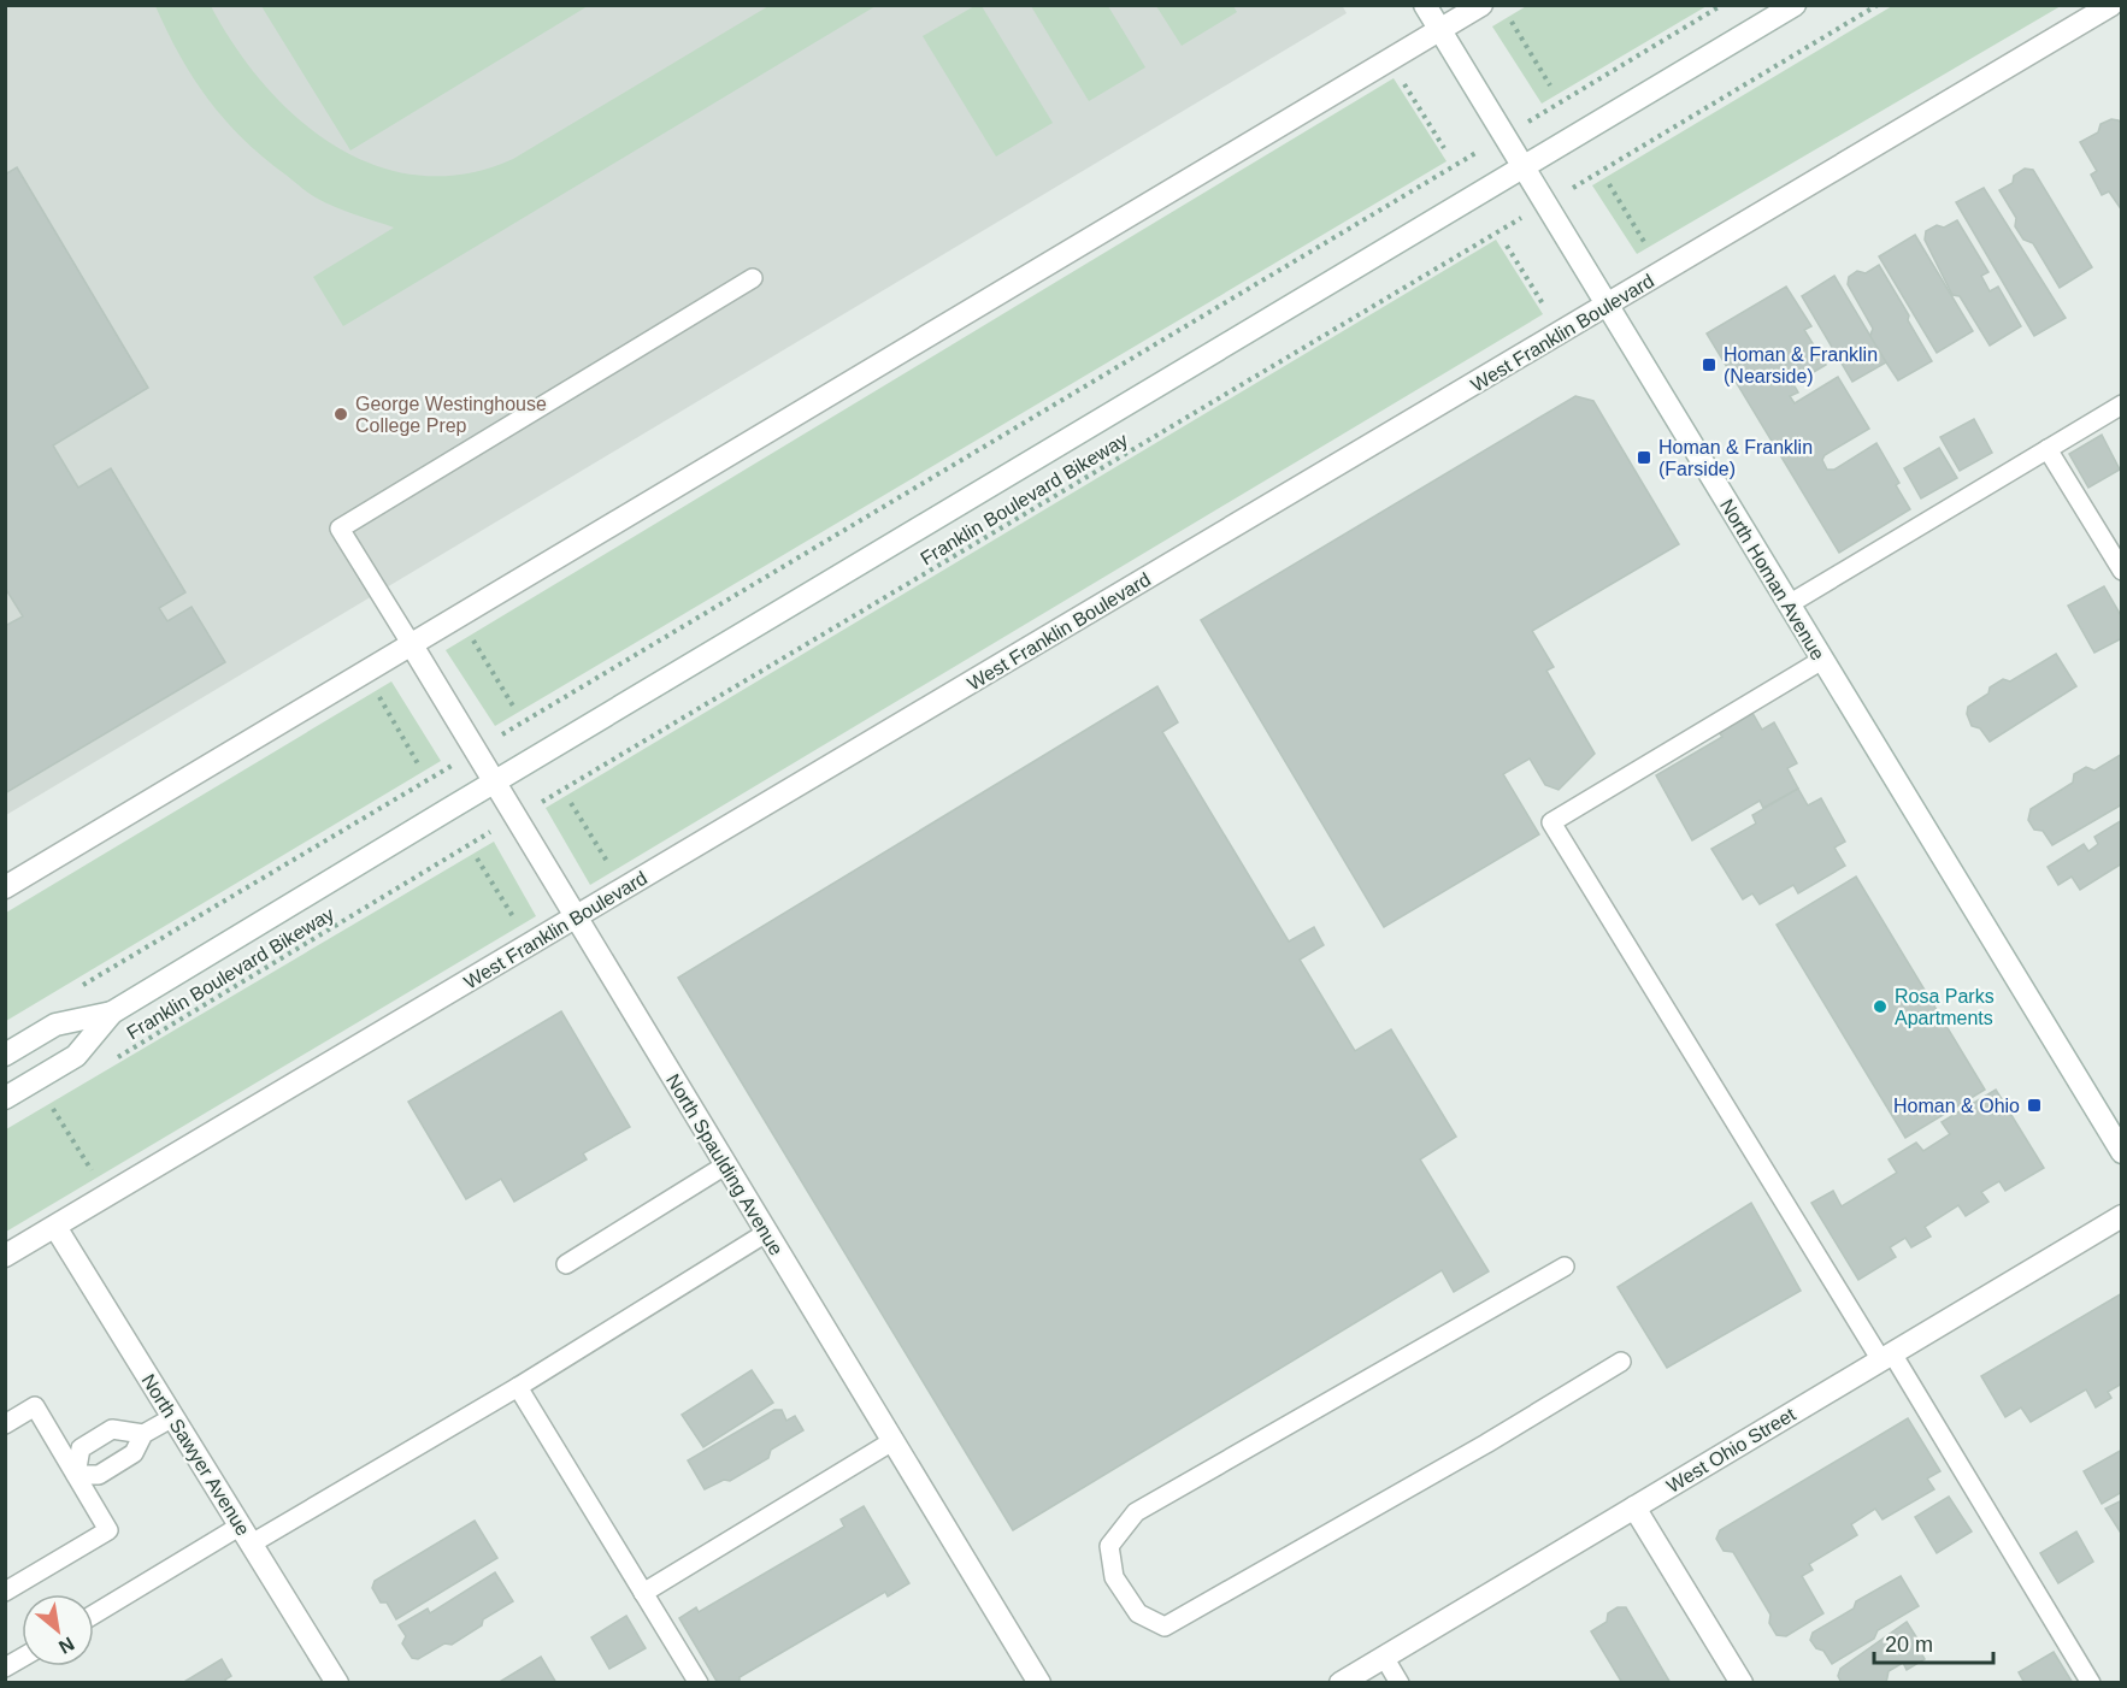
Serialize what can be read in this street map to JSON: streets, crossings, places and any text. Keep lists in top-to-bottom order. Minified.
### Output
{"streets":{"street":["West Franklin Boulevard","North Homan Avenue","North Spaulding Avenue","West Ohio Street","North Sawyer Avenue"],"path":["Franklin Boulevard Bikeway"]},"crossings":[["West Franklin Boulevard","North Homan Avenue"],["West Franklin Boulevard","North Spaulding Avenue"],["West Franklin Boulevard","North Sawyer Avenue"]],"places":{"transit":["Homan & Franklin (Nearside)","Homan & Franklin (Farside)","Homan & Ohio"],"other":["George Westinghouse College Prep","Rosa Parks Apartments"]},"scale_bar":"20 m","north":"bottom right"}
